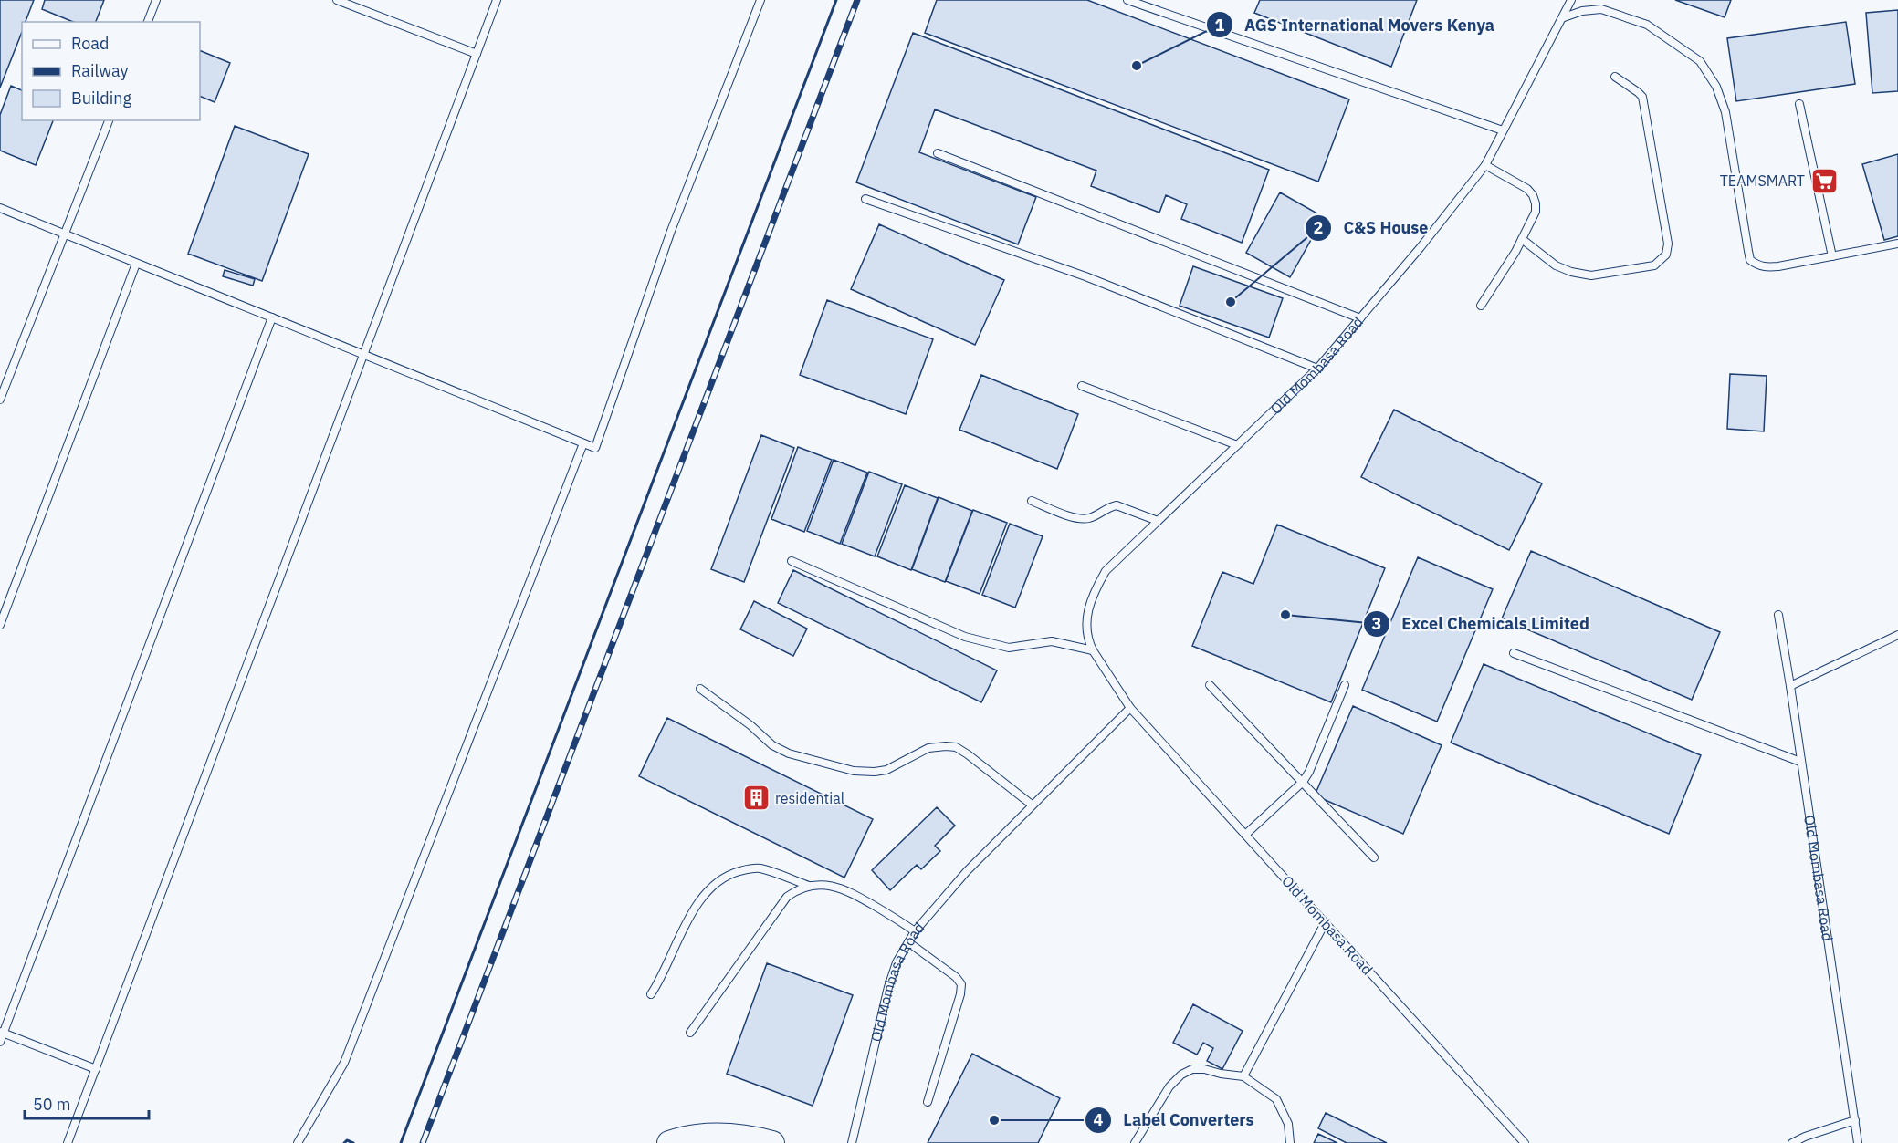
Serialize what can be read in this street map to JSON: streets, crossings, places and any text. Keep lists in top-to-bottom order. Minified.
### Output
{"streets":{"lane":["Old Mombasa Road"]},"places":{"other":["AGS International Movers Kenya","C&S House","Excel Chemicals Limited","Label Converters"],"supermarket":["TEAMSMART"],"building":["residential"]},"legend":["Road","Railway","Building"],"scale_bar":"50 m"}
